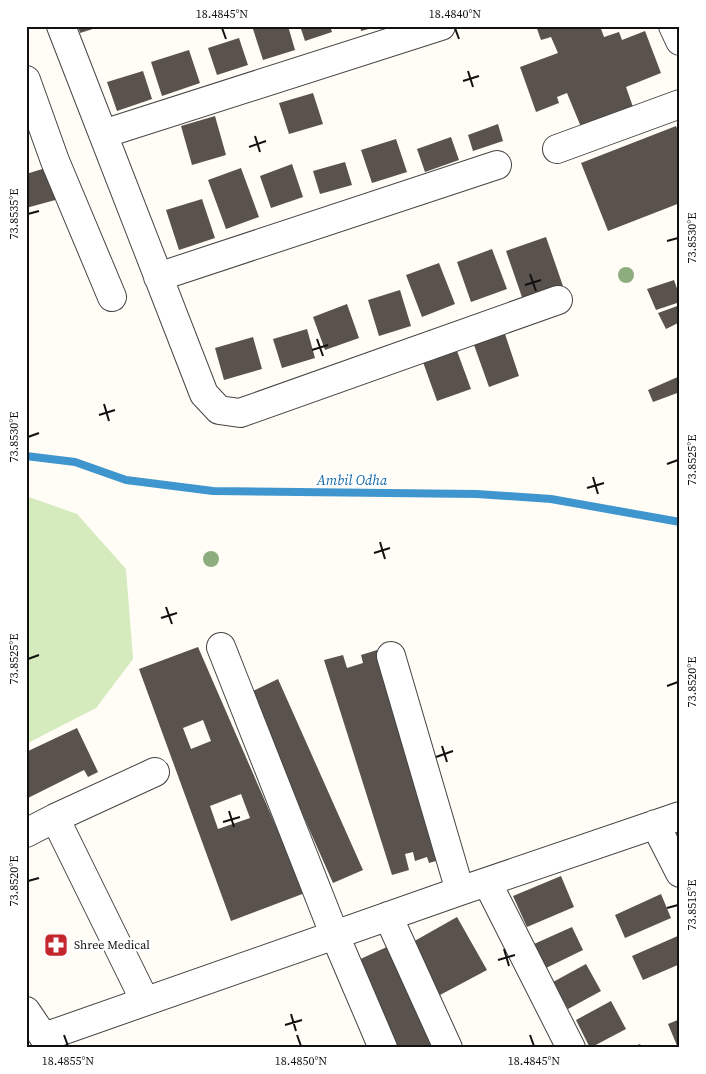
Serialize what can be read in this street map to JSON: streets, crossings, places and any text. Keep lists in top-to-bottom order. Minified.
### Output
{"water":["Ambil Odha"],"places":{"pharmacy":["Shree Medical"]},"coordinates":["18.4845°N","18.4840°N","73.8535°E","73.8530°E","73.8525°E","73.8520°E","73.8515°E","18.4855°N","18.4850°N"]}
